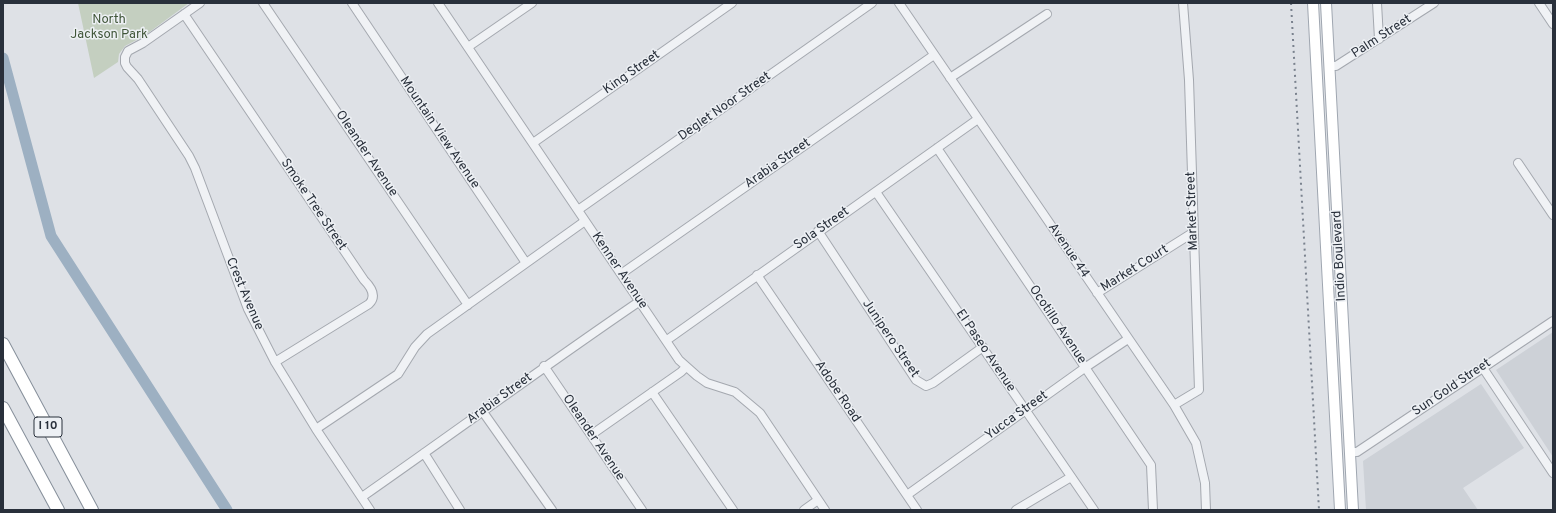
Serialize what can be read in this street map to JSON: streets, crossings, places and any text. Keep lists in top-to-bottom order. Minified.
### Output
{"streets":{"highway":["I 10"],"main road":["Indio Boulevard"],"street":["Palm Street","King Street","Deglet Noor Street","Mountain View Avenue","Oleander Avenue","Arabia Street","Smoke Tree Street","Market Street","Sola Street","Avenue 44","Market Court","Kenner Avenue","Crest Avenue","Ocotillo Avenue","Junipero Street","El Paseo Avenue","Sun Gold Street","Adobe Road","Yucca Street"]},"crossings":[["Palm Street","Indio Boulevard"],["King Street","Kenner Avenue"],["Deglet Noor Street","Kenner Avenue"],["Oleander Avenue","Arabia Street"],["Arabia Street","Avenue 44"],["Arabia Street","Kenner Avenue"],["Arabia Street","Crest Avenue"],["Smoke Tree Street","Crest Avenue"],["Market Street","Avenue 44"],["Market Street","Market Court"],["Sola Street","Avenue 44"],["Sola Street","Kenner Avenue"],["Sola Street","Ocotillo Avenue"],["Sola Street","Junipero Street"],["Sola Street","El Paseo Avenue"],["Sola Street","Adobe Road"],["Avenue 44","Market Court"],["Avenue 44","Yucca Street"],["Indio Boulevard","Sun Gold Street"],["Ocotillo Avenue","Yucca Street"],["Junipero Street","El Paseo Avenue"],["El Paseo Avenue","Yucca Street"],["Adobe Road","Yucca Street"]],"parks":["North Jackson Park"]}
